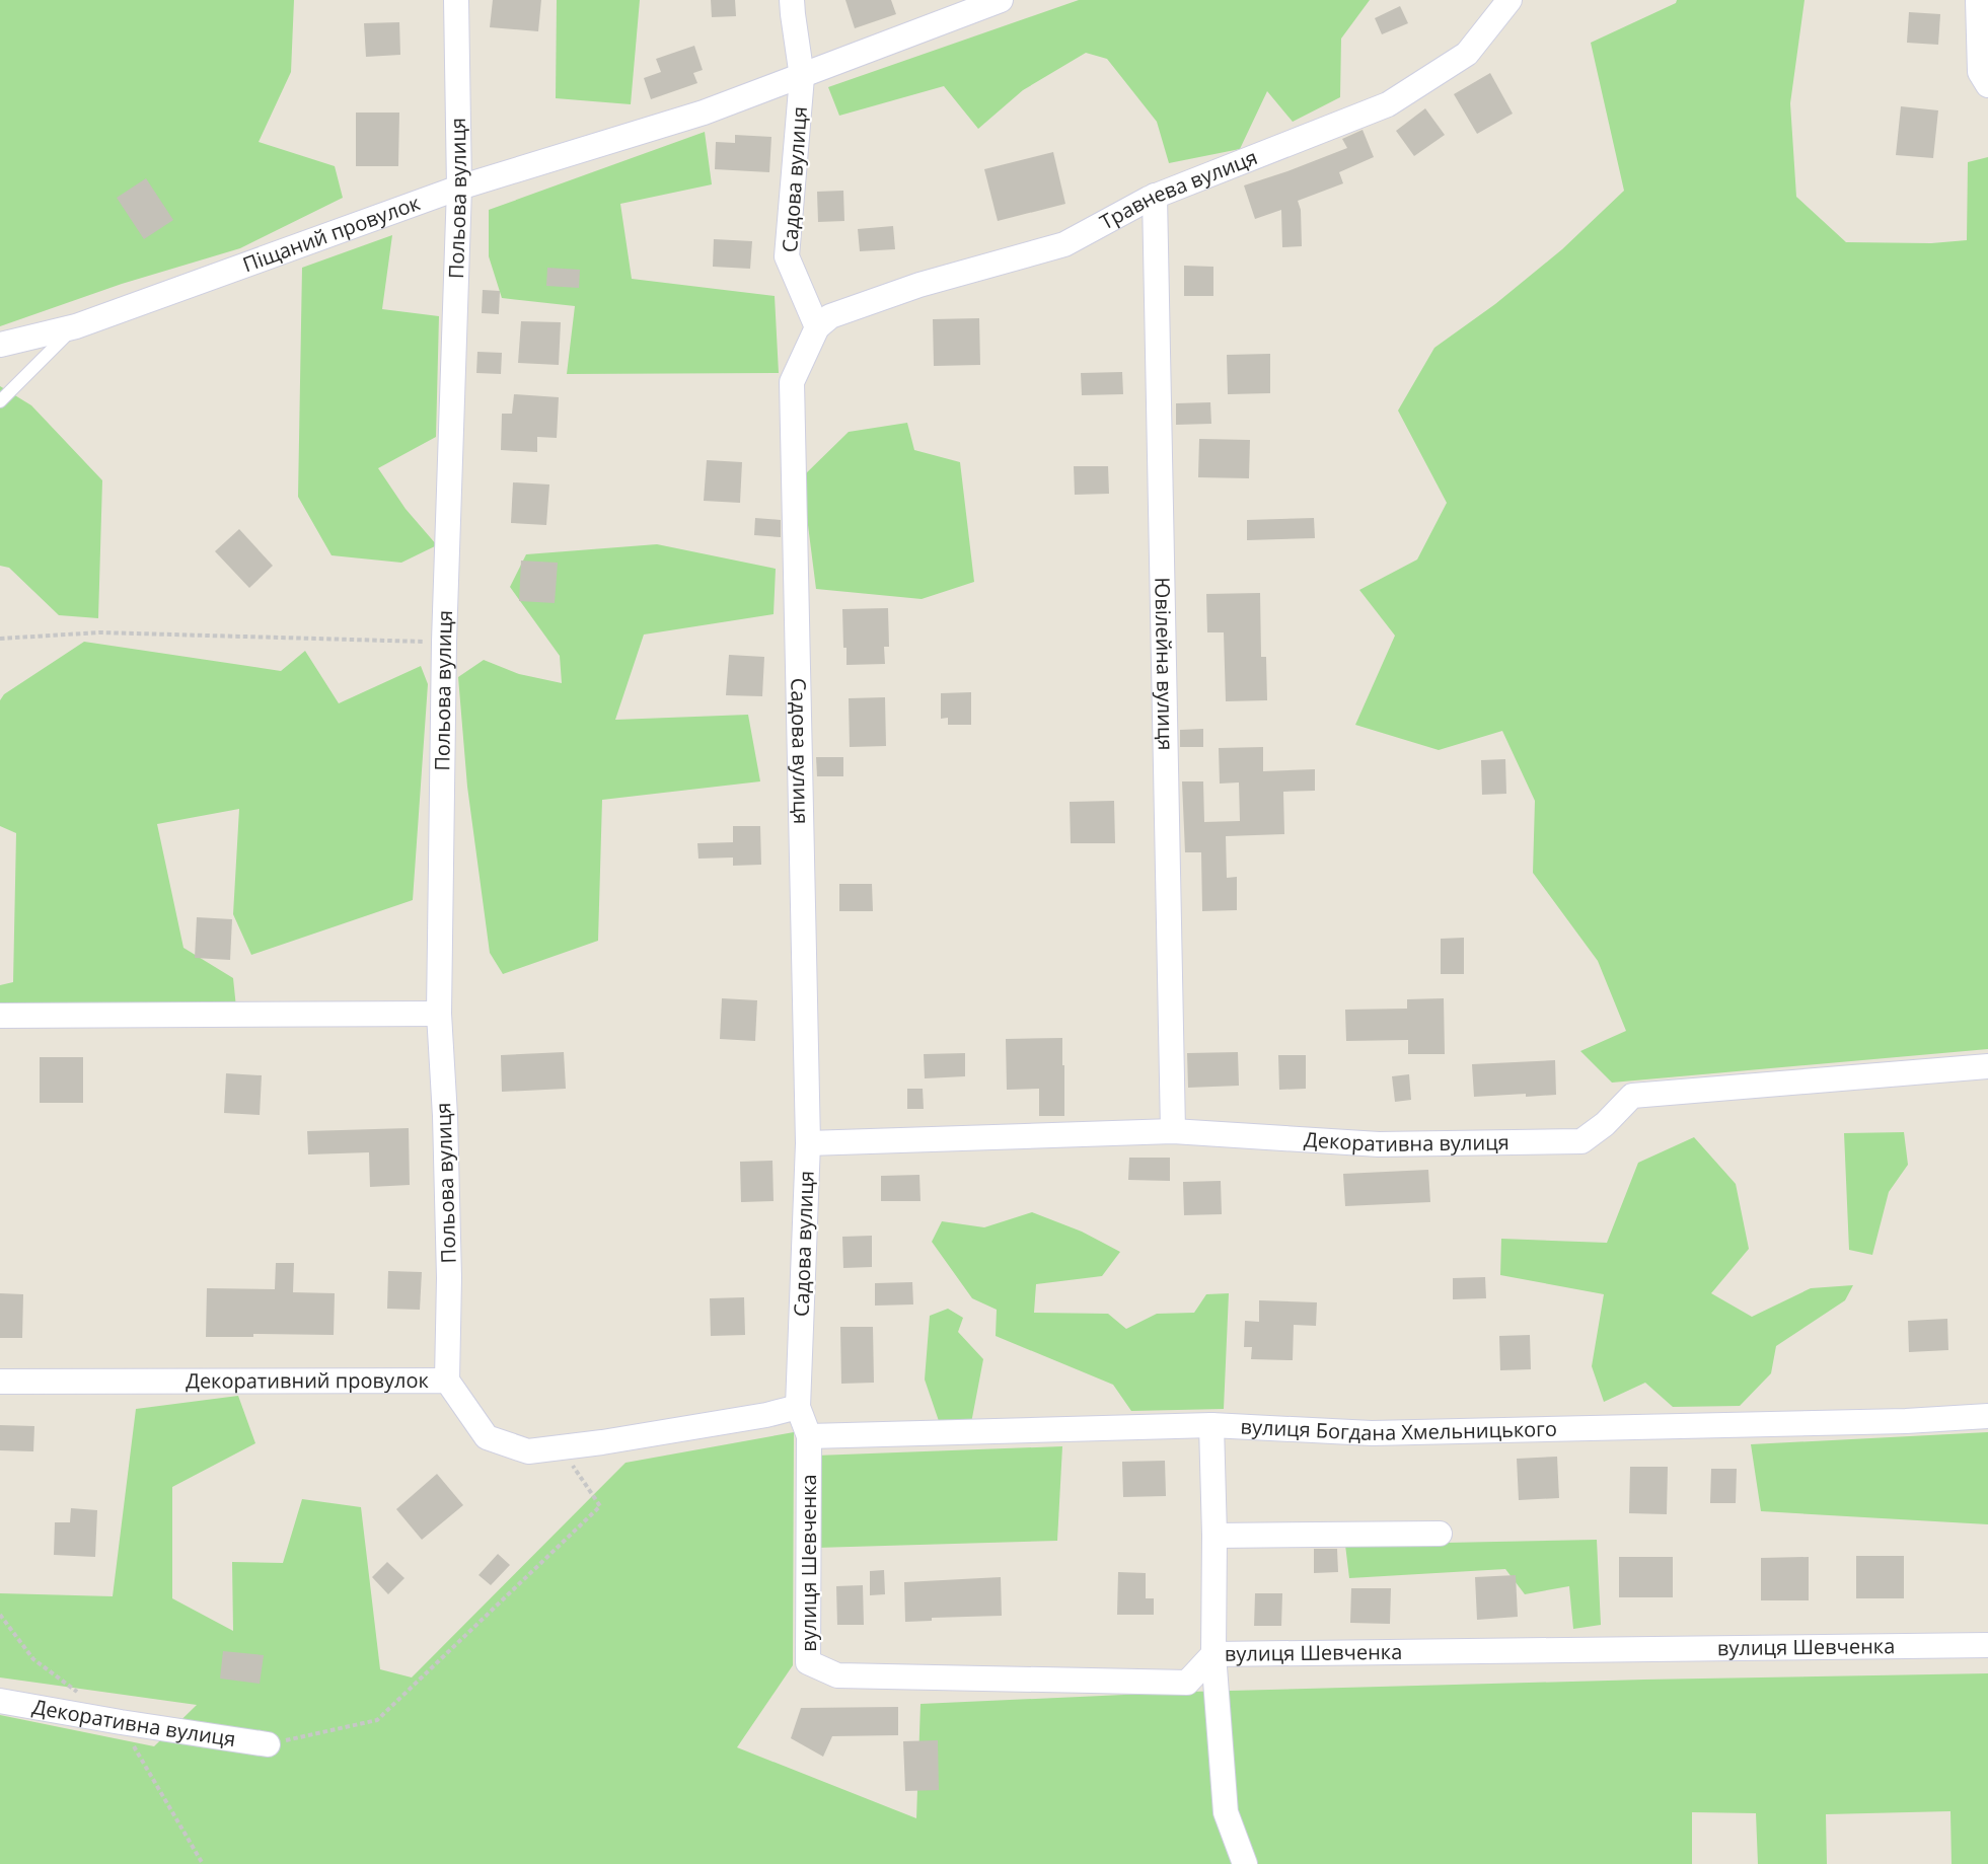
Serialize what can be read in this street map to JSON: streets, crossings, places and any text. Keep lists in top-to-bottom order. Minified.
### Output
{"streets":{"street":["Садова вулиця","Травнева вулиця","Польова вулиця","Піщаний провулок","Ювілейна вулиця","Декоративна вулиця","Декоративний провулок","вулиця Богдана Хмельницького","вулиця Шевченка"]},"crossings":[["Садова вулиця","Травнева вулиця"],["Садова вулиця","Піщаний провулок"],["Садова вулиця","Декоративна вулиця"],["Садова вулиця","Декоративний провулок"],["Садова вулиця","вулиця Богдана Хмельницького"],["Садова вулиця","вулиця Шевченка"],["Травнева вулиця","Ювілейна вулиця"],["Польова вулиця","Піщаний провулок"],["Польова вулиця","Декоративний провулок"],["Ювілейна вулиця","Декоративна вулиця"],["вулиця Богдана Хмельницького","вулиця Шевченка"]]}
